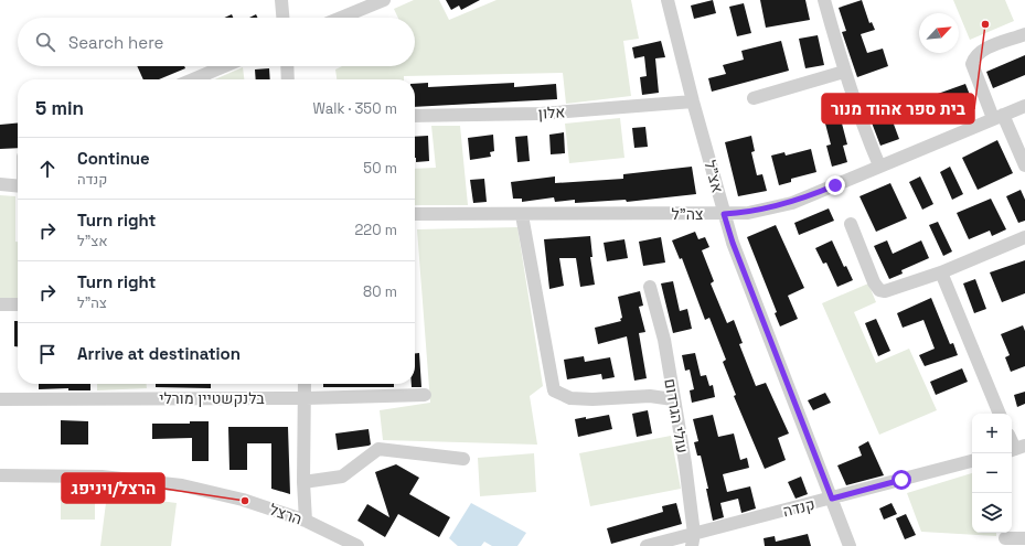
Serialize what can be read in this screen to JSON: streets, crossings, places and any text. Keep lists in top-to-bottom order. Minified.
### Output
{"streets":{"street":["אלון","אצ\"ל","צה\"ל","בלנקשטיין מורלי","עולי הגרדום","קנדה","הרצל"]},"crossings":[["אלון","אצ\"ל"],["אצ\"ל","צה\"ל"],["אצ\"ל","קנדה"],["עולי הגרדום","קנדה"]],"places":["בית ספר אהוד מנור","הרצל/ויניפג"],"north":"top right","page":{"search":"Search here","heading":["5 min","Walk · 350 m"],"list":[["Continue","קנדה","50 m"],["Turn right","אצ\"ל","220 m"],["Turn right","צה\"ל","80 m"],"Arrive at destination"],"map_buttons":["+","−"]}}
